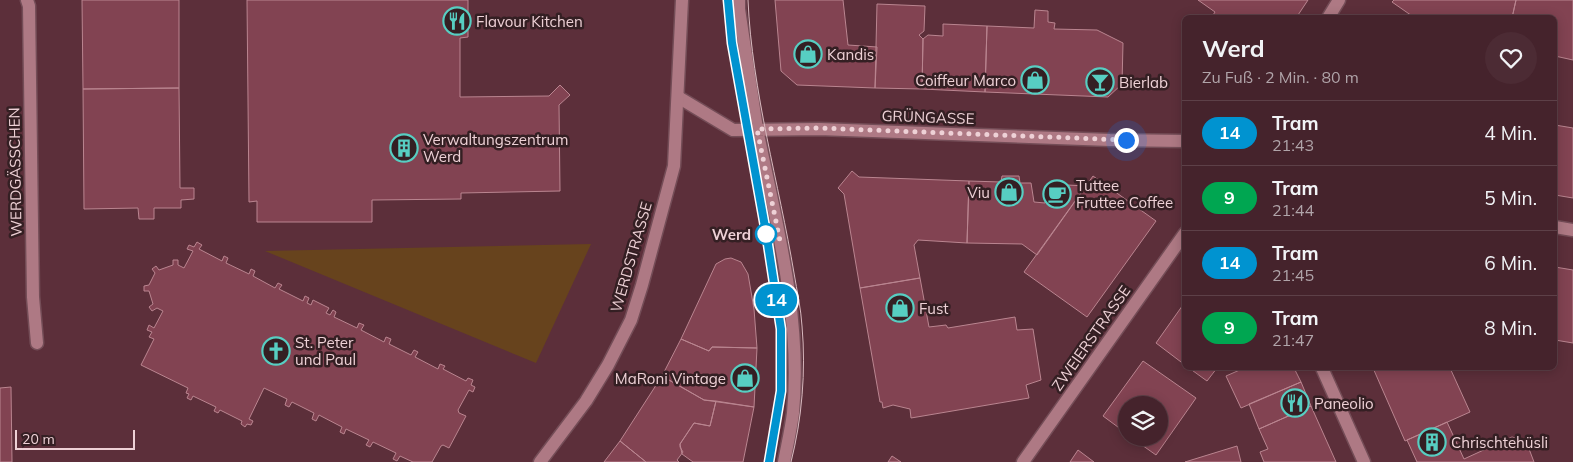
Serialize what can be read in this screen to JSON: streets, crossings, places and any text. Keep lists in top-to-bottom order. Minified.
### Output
{"streets":{"street":["GRÜNGASSE","WERDGÄSSCHEN","WERDSTRASSE","ZWEIERSTRASSE"]},"crossings":[["GRÜNGASSE","WERDSTRASSE"]],"places":{"restaurant":["Flavour Kitchen","Paneolio"],"shop":["Kandis","Coiffeur Marco","Viu","Fust","MaRoni Vintage"],"bar":["Bierlab"],"building":["Verwaltungszentrum Werd","Chrischtehüsli"],"cafe":["Tuttee Fruttee Coffee"],"other":["Werd"],"church":["St. Peter und Paul"]},"lines":["tram line 14"],"scale_bar":"20 m","page":{"on_map":"14","heading":["Werd","Zu Fuß · 2 Min. · 80 m"],"list":[{"mark":"14","name":"Tram","note":"21:43","value":"4 Min."},{"mark":"9","name":"Tram","note":"21:44","value":"5 Min."},{"mark":"14","name":"Tram","note":"21:45","value":"6 Min."},{"mark":"9","name":"Tram","note":"21:47","value":"8 Min."}],"scale":"20 m"}}
